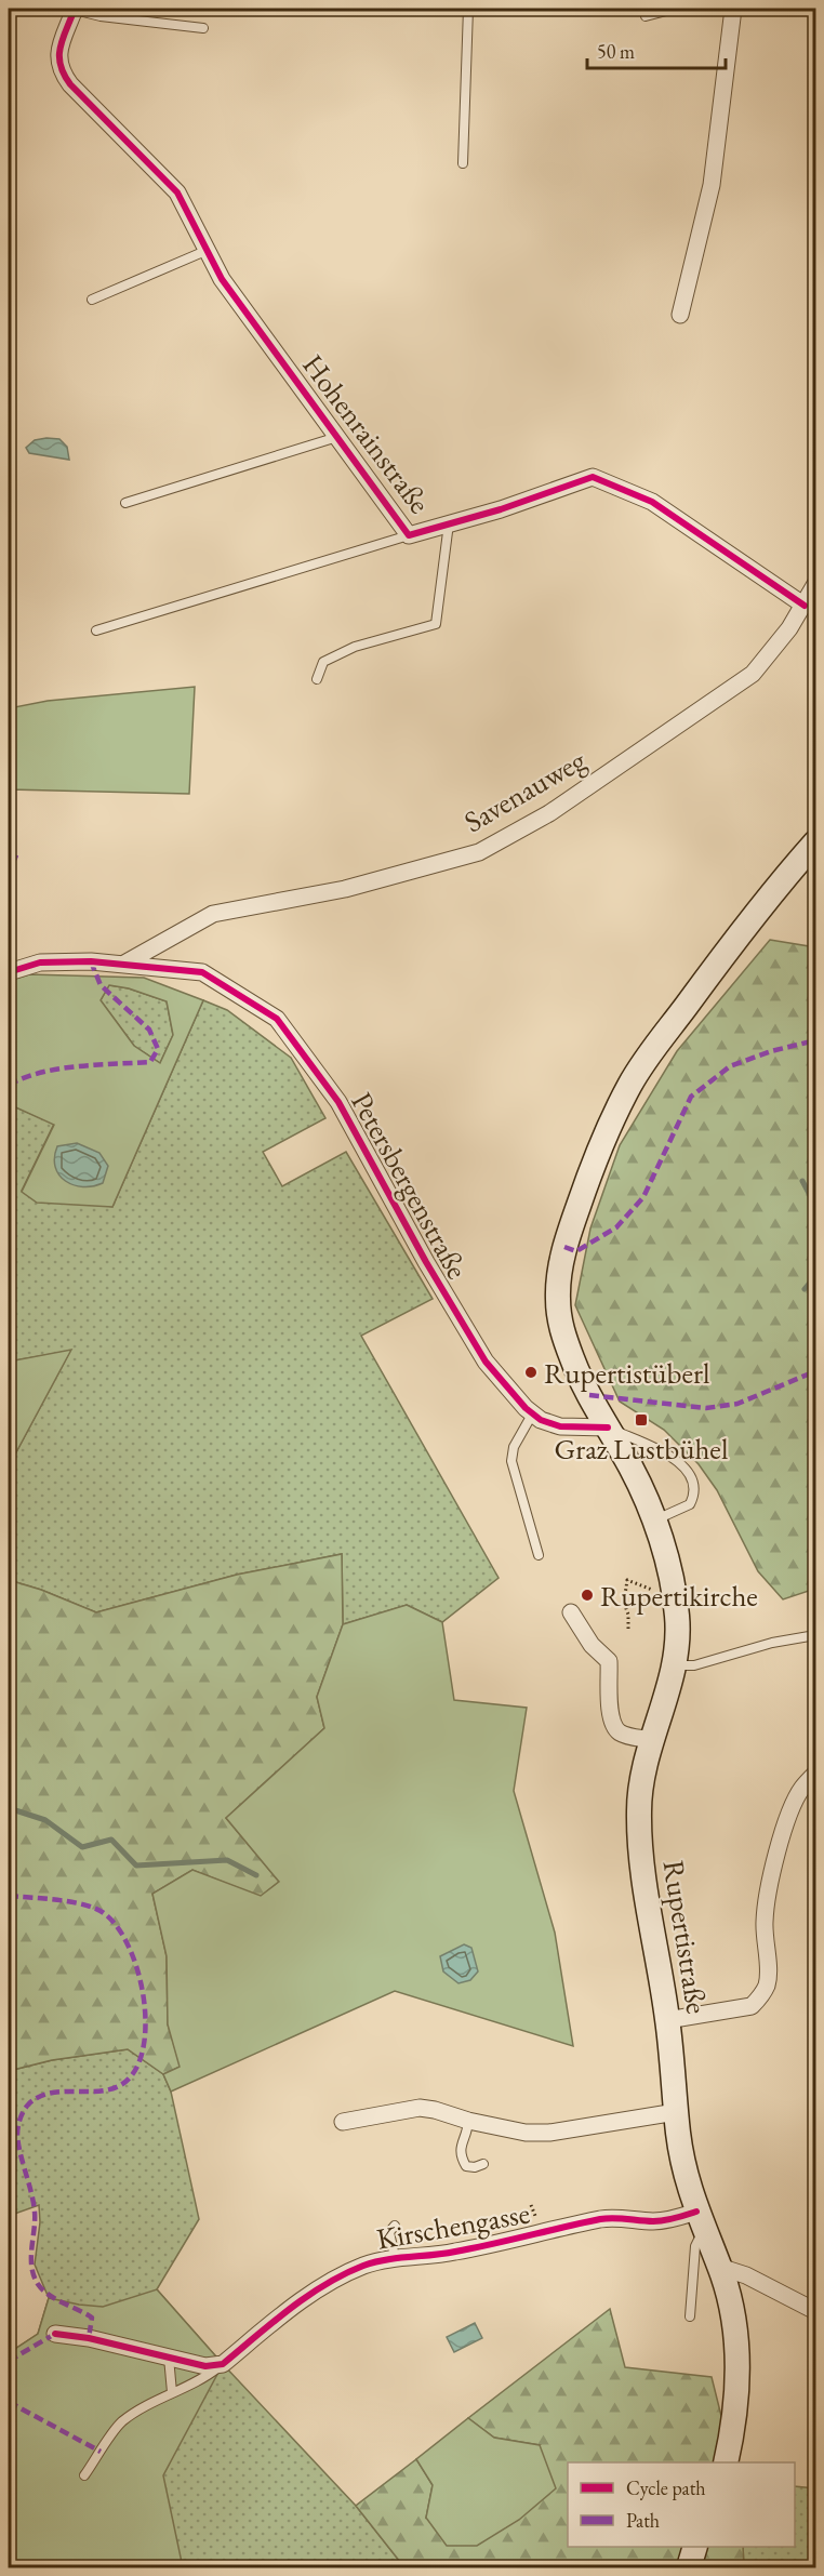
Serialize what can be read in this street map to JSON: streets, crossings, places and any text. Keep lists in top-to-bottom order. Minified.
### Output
{"streets":{"main road":["Rupertistraße"],"street":["Hohenrainstraße","Savenauweg","Petersbergenstraße","Kirschengasse"]},"crossings":[["Hohenrainstraße","Savenauweg"],["Savenauweg","Petersbergenstraße"],["Petersbergenstraße","Rupertistraße"],["Rupertistraße","Kirschengasse"]],"places":{"other":["Rupertistüberl","Rupertikirche"],"transit":["Graz Lustbühel"]},"legend":["Cycle path","Path"],"scale_bar":"50 m"}
